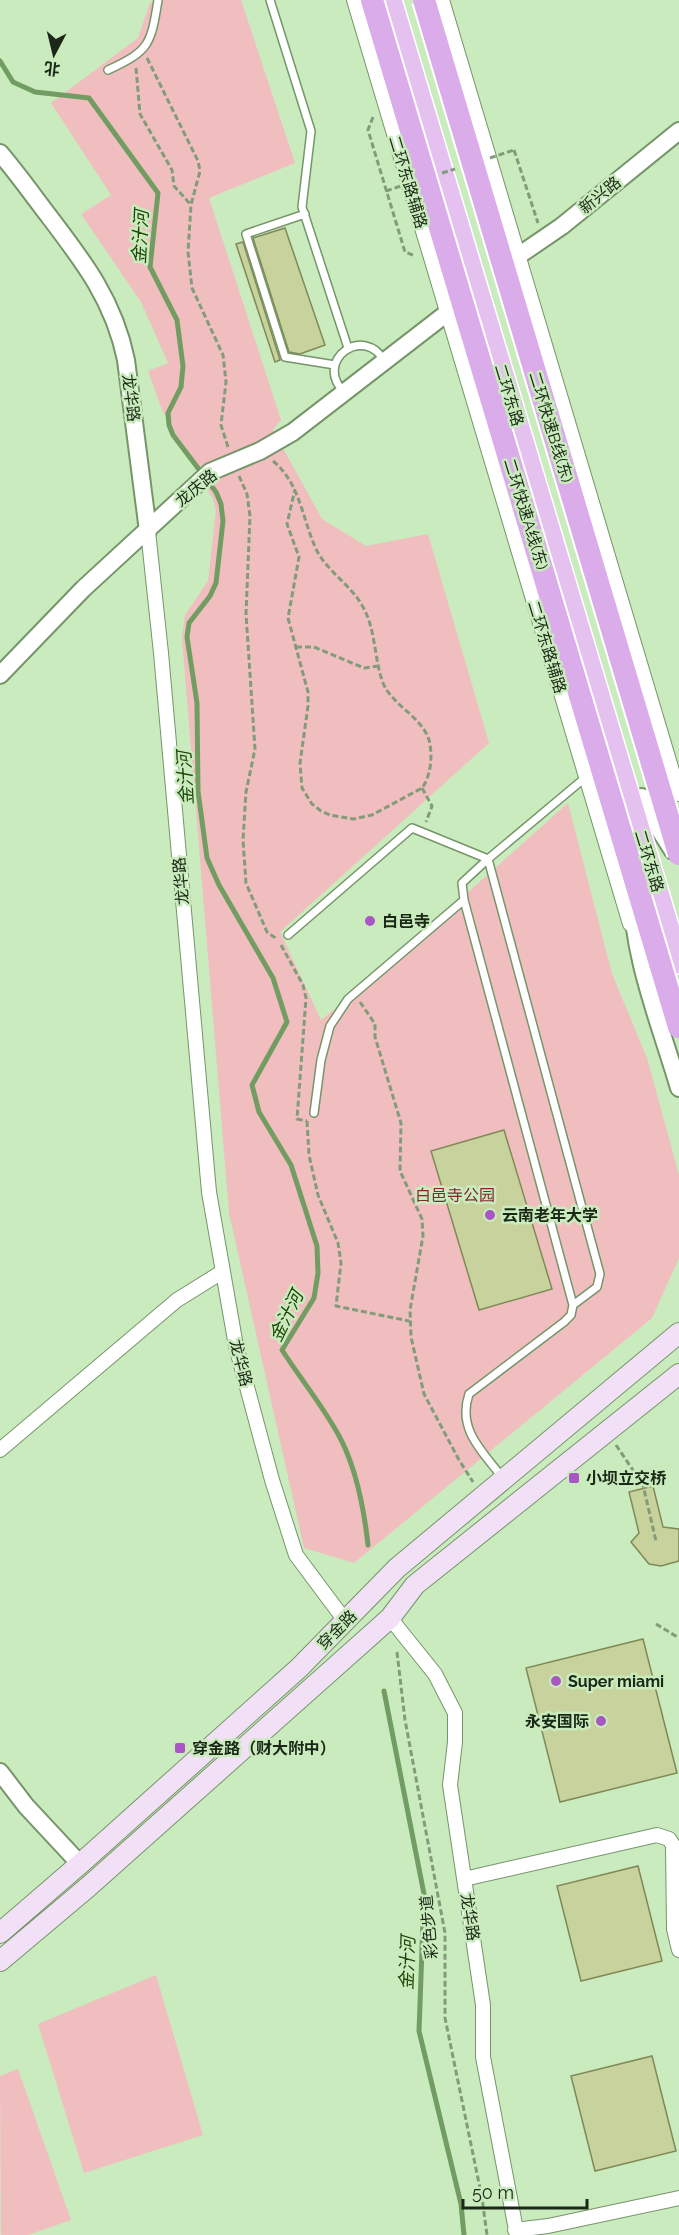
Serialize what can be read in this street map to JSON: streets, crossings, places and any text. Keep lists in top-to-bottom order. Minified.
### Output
{"streets":{"highway":["二环快速B线(东)","二环快速A线(东)"],"main road":["二环东路","穿金路"],"street":["二环东路辅路","新兴路","龙华路","龙庆路"],"path":["彩色步道"]},"crossings":[["二环东路辅路","龙庆路"],["龙华路","龙庆路"],["龙华路","穿金路"]],"water":["金汁河"],"parks":["白邑寺公园"],"places":{"other":["白邑寺","云南老年大学","Super miami","永安国际"],"transit":["小坝立交桥","穿金路（财大附中）"]},"scale_bar":"50 m","north":"bottom"}
